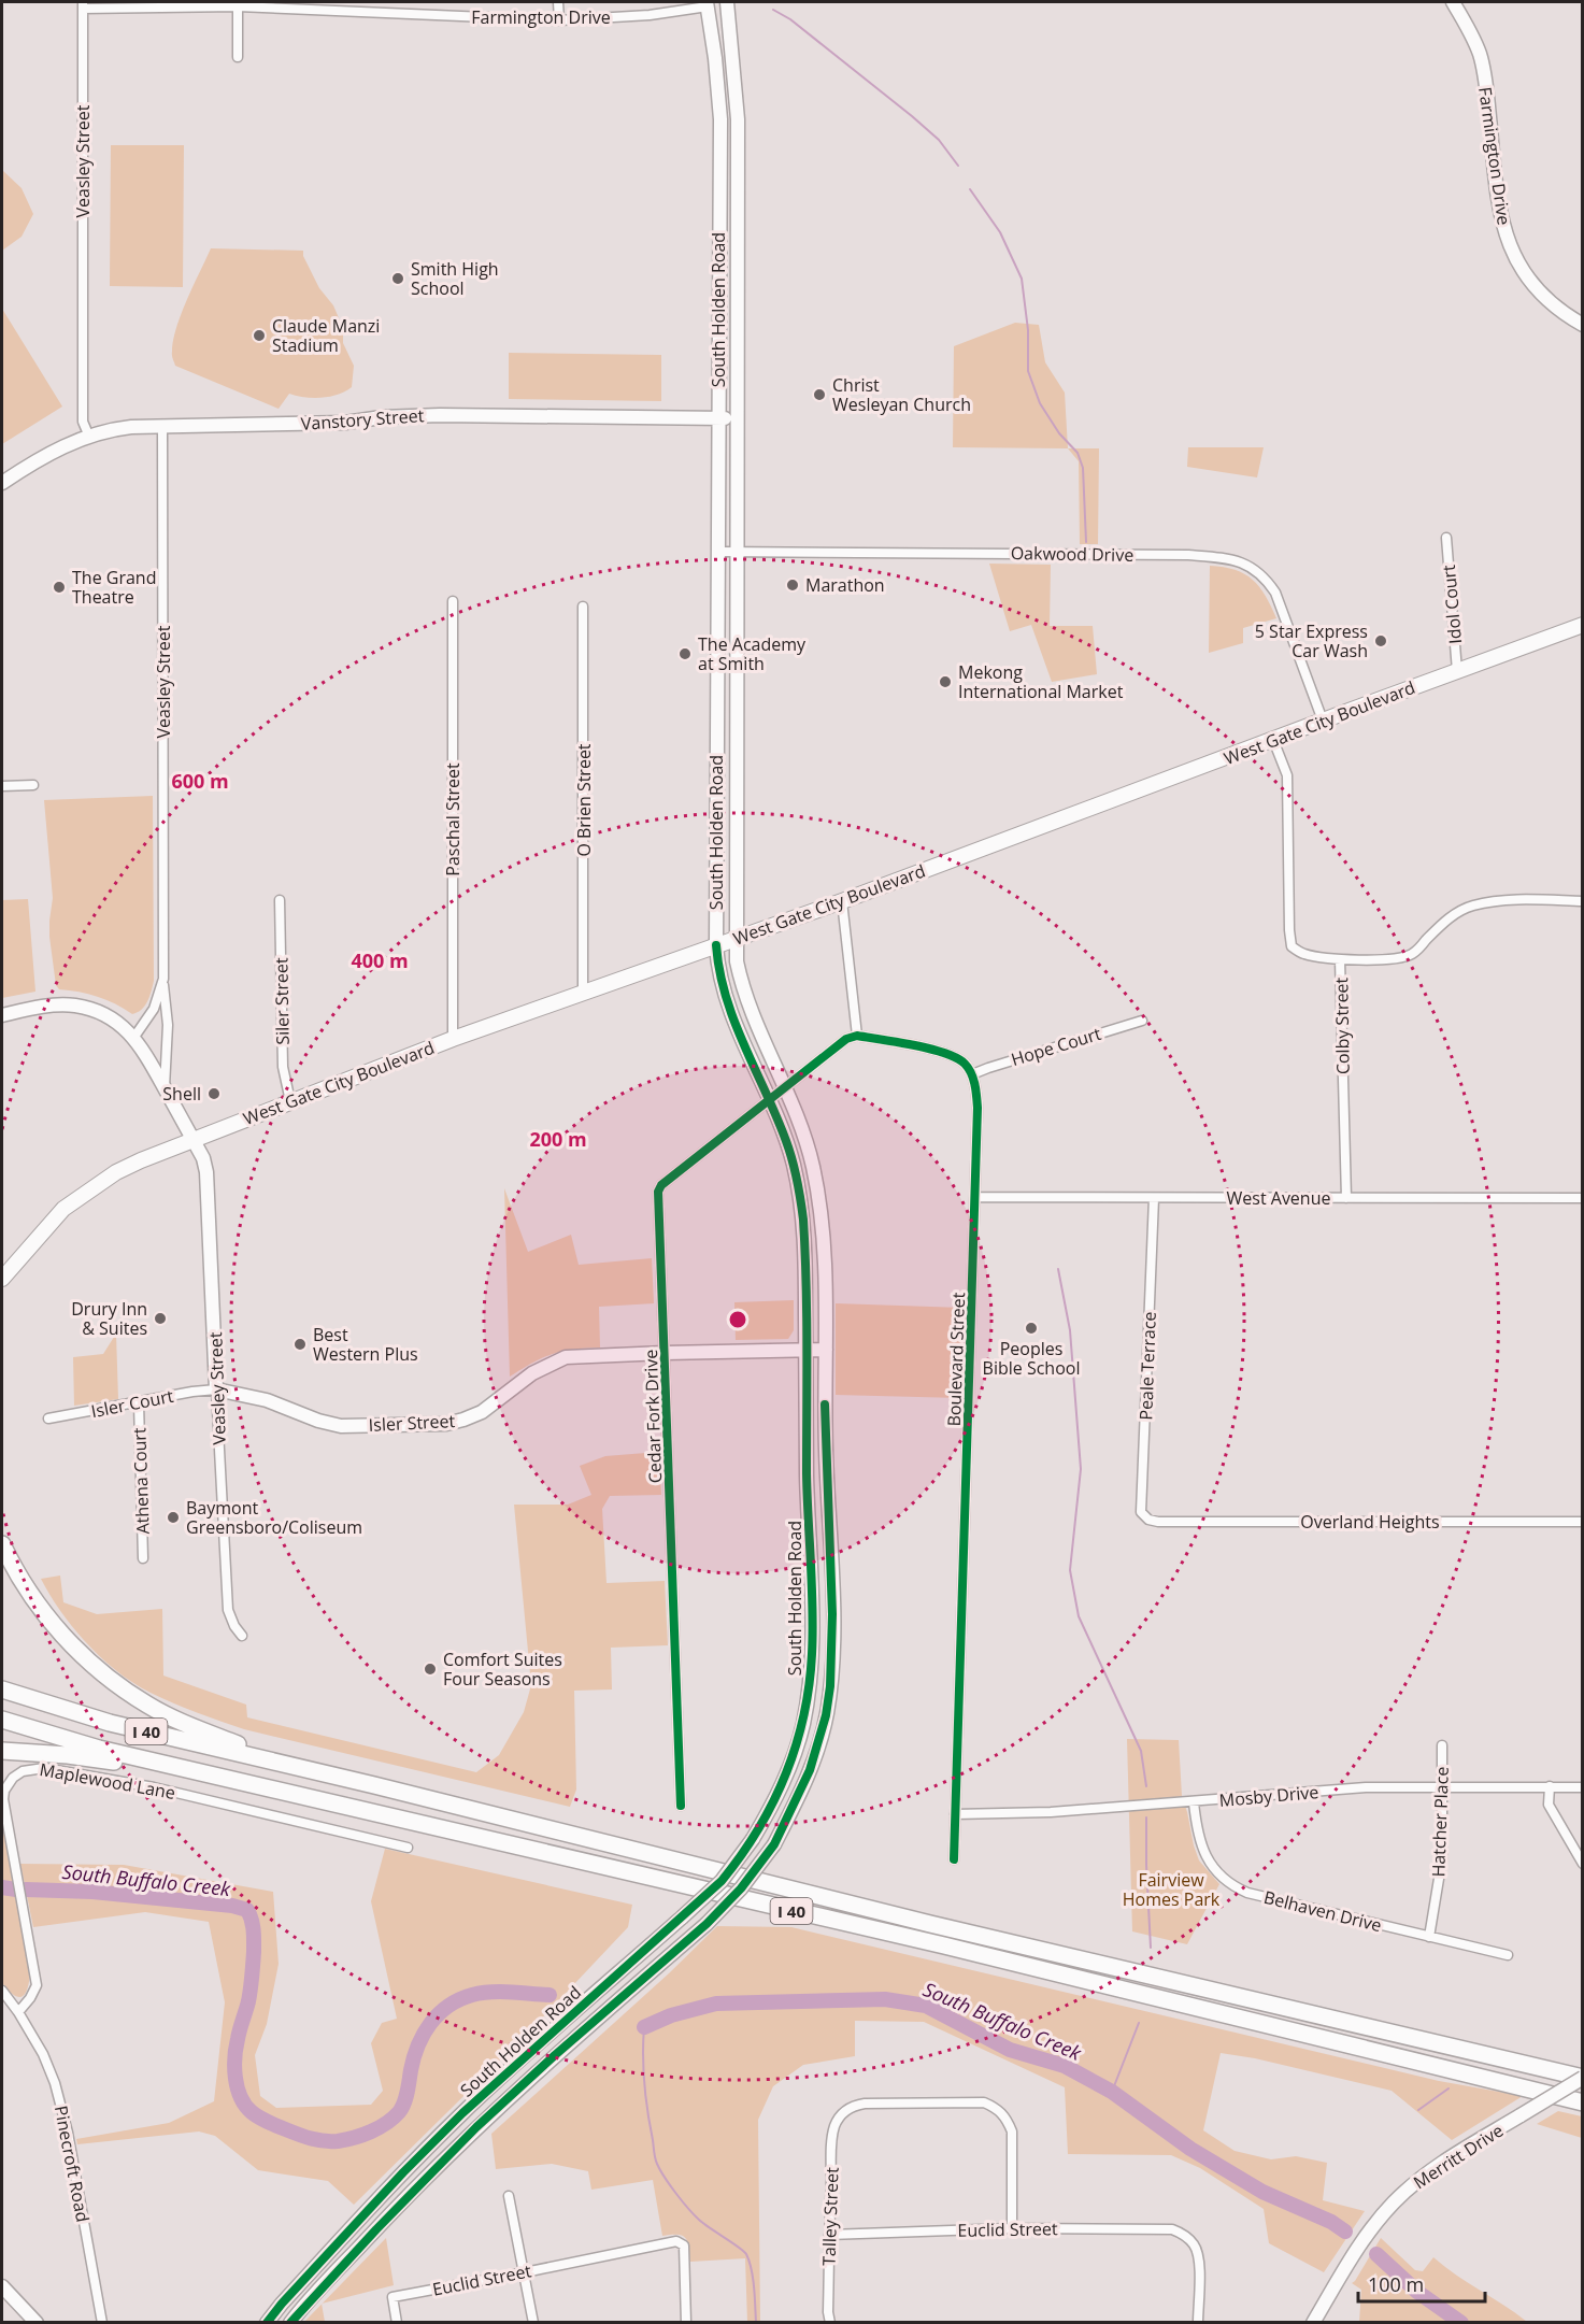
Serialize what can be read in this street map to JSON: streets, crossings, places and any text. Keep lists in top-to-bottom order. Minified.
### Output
{"streets":{"highway":["I 40"],"main road":["Farmington Drive","Veasley Street","South Holden Road","Vanstory Street","West Gate City Boulevard","Isler Street","Merritt Drive"],"street":["Oakwood Drive","Idol Court","O Brien Street","Paschal Street","Siler Street","Colby Street","Hope Court","West Avenue","Boulevard Street","Peale Terrace","Isler Court","Cedar Fork Drive","Athena Court","Overland Heights","Maplewood Lane","Mosby Drive","Hatcher Place","Belhaven Drive","Pinecroft Road","Talley Street","Euclid Street"]},"crossings":[["Farmington Drive","Veasley Street"],["Farmington Drive","South Holden Road"],["Veasley Street","Vanstory Street"],["Veasley Street","West Gate City Boulevard"],["Veasley Street","Isler Court"],["Veasley Street","Isler Street"],["South Holden Road","Vanstory Street"],["South Holden Road","Oakwood Drive"],["South Holden Road","West Gate City Boulevard"],["South Holden Road","Cedar Fork Drive"],["South Holden Road","Isler Street"],["Oakwood Drive","West Gate City Boulevard"],["Idol Court","West Gate City Boulevard"],["West Gate City Boulevard","O Brien Street"],["West Gate City Boulevard","Paschal Street"],["West Gate City Boulevard","Siler Street"],["West Gate City Boulevard","Colby Street"],["Colby Street","West Avenue"],["Hope Court","Boulevard Street"],["West Avenue","Boulevard Street"],["West Avenue","Peale Terrace"],["Boulevard Street","Mosby Drive"],["Peale Terrace","Overland Heights"],["Isler Court","Isler Street"],["Isler Court","Athena Court"],["Cedar Fork Drive","Isler Street"],["I 40","Merritt Drive"],["Maplewood Lane","Pinecroft Road"],["Mosby Drive","Hatcher Place"],["Mosby Drive","Belhaven Drive"],["Hatcher Place","Belhaven Drive"],["Talley Street","Euclid Street"]],"water":["South Buffalo Creek"],"parks":["Fairview Homes Park"],"places":["Smith High School","Claude Manzi Stadium","Christ Wesleyan Church","Marathon","The Grand Theatre","5 Star Express Car Wash","The Academy at Smith","Mekong International Market","Shell","Drury Inn & Suites","Peoples Bible School","Best Western Plus","Baymont Greensboro/Coliseum","Comfort Suites Four Seasons"],"scale_bar":"100 m","rings":["600 m","400 m","200 m"]}
